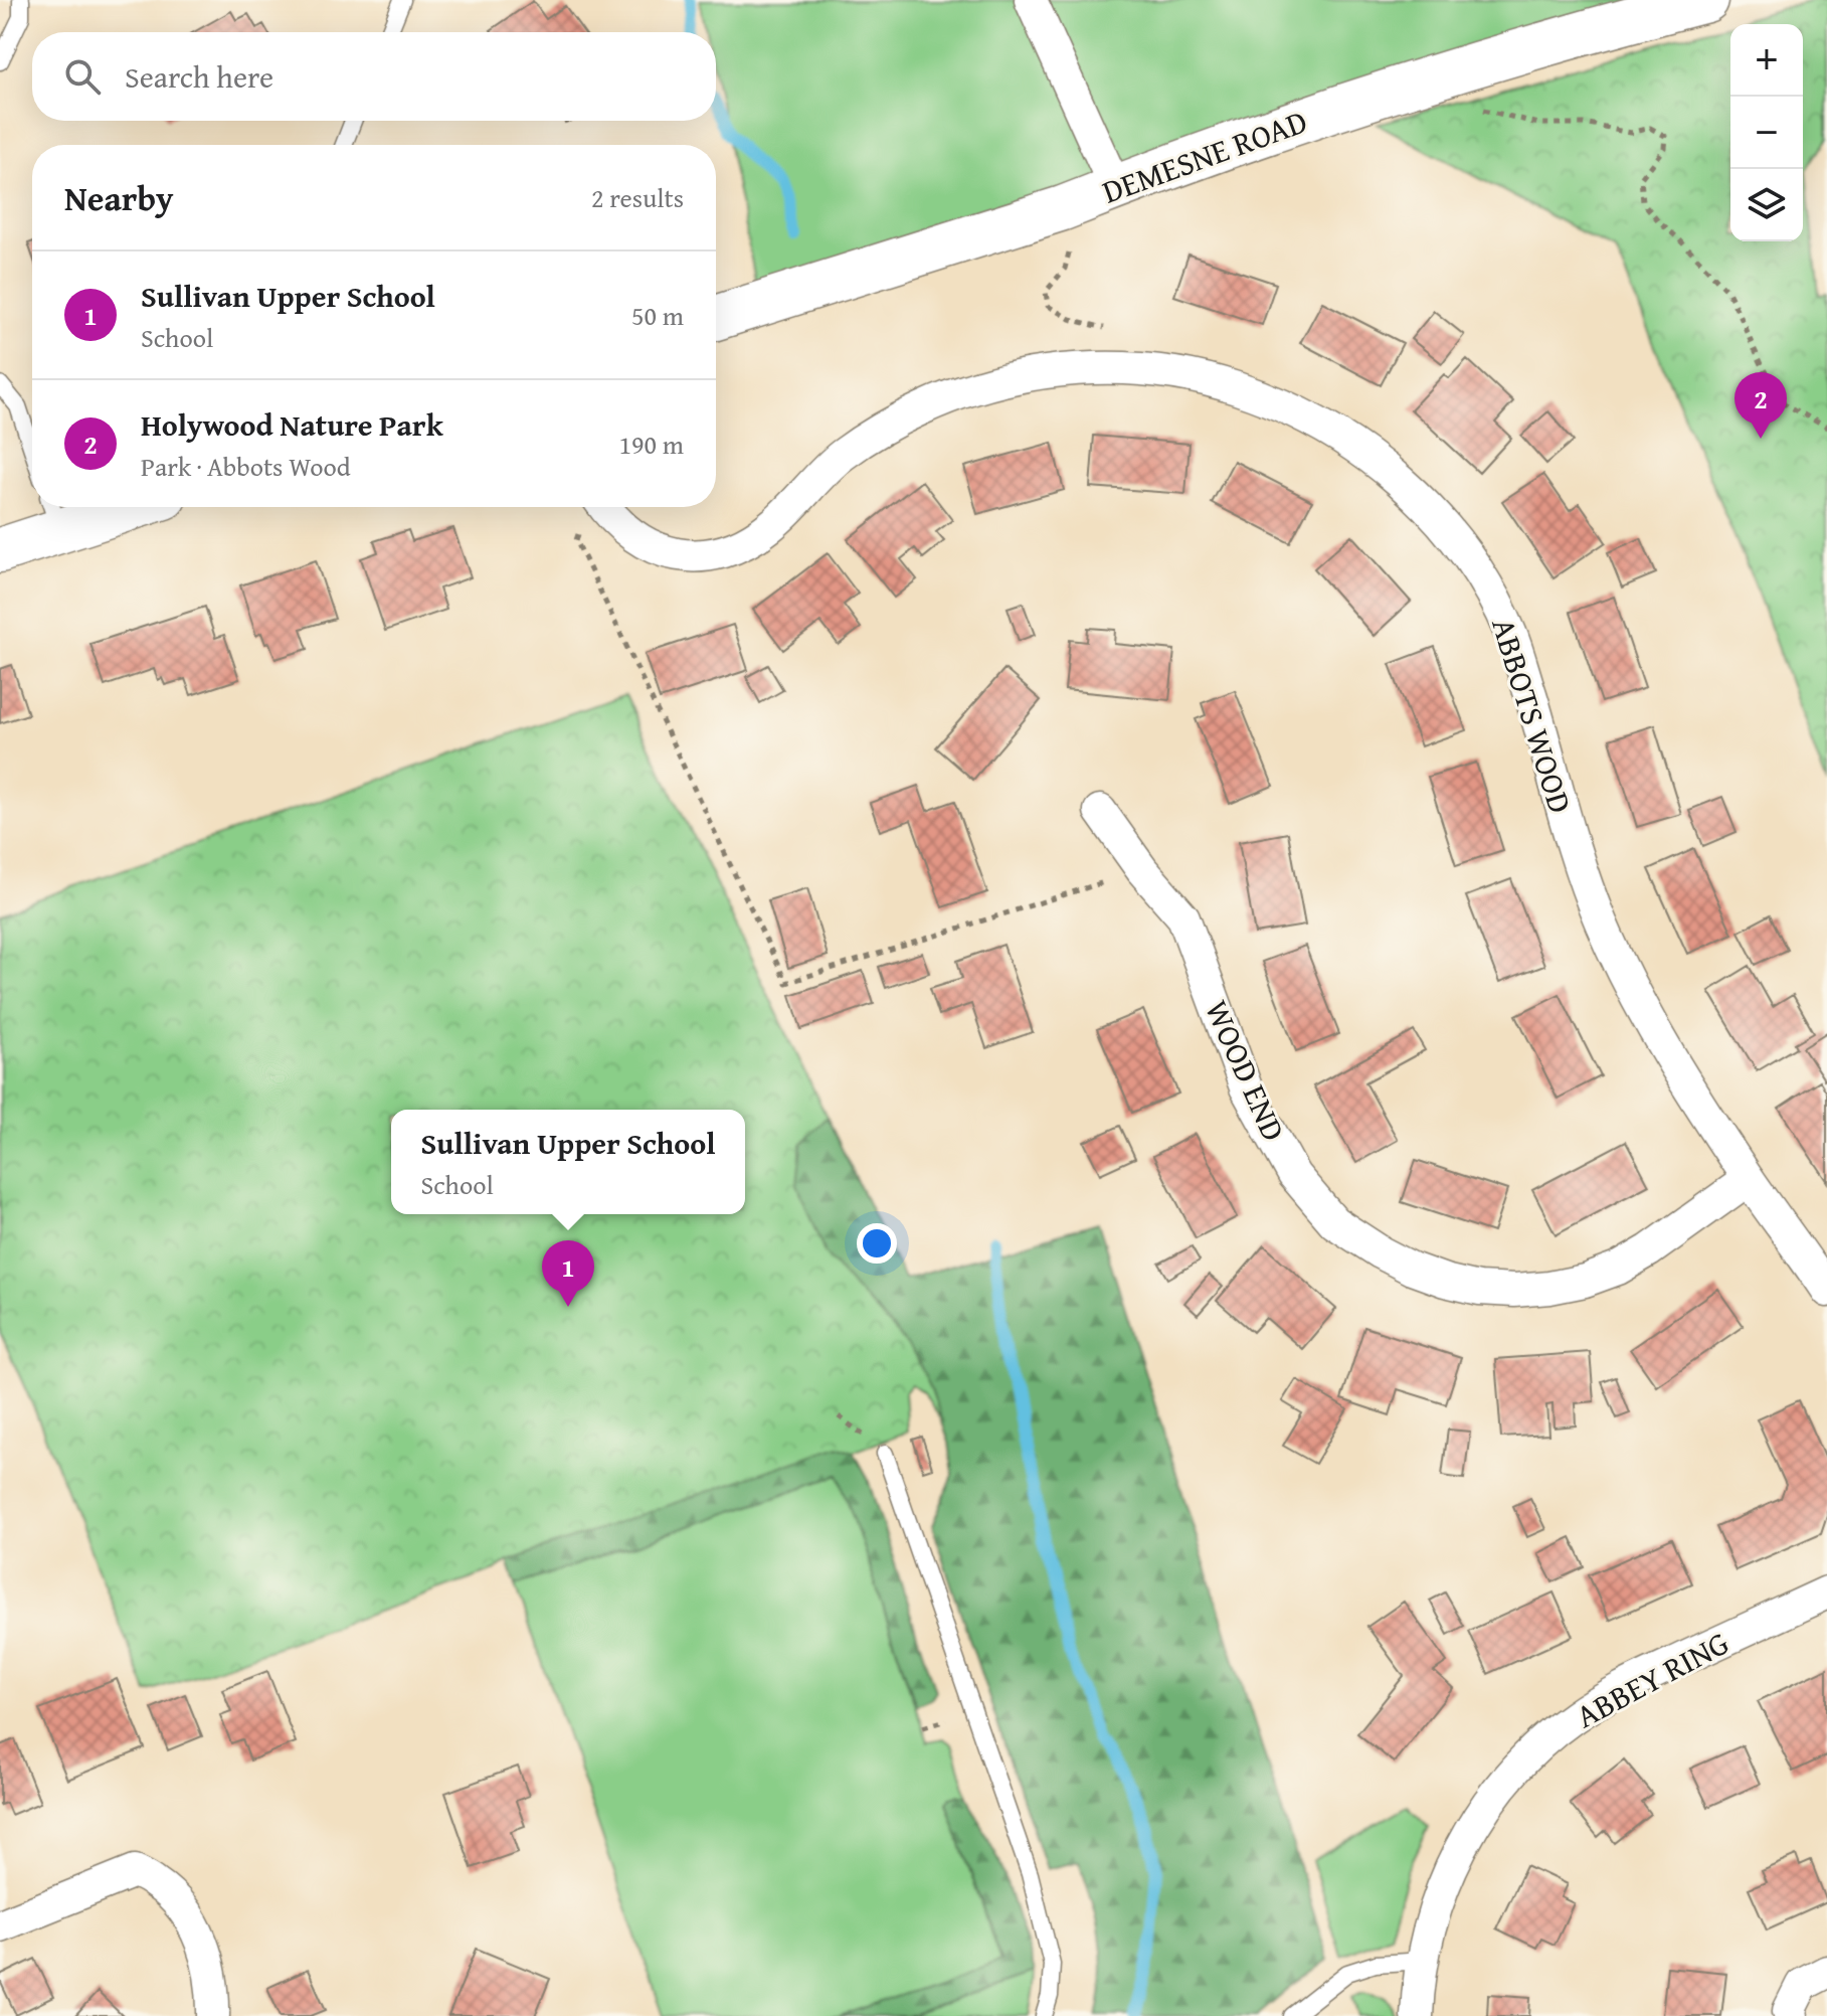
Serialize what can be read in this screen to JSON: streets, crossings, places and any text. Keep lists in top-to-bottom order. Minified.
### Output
{"streets":{"street":["DEMESNE ROAD","ABBOTS WOOD","WOOD END","ABBEY RING"]},"crossings":[["ABBOTS WOOD","WOOD END"]],"page":{"map_buttons":["+","−"],"search":"Search here","heading":["Nearby","2 results"],"list":[{"mark":"1","name":"Sullivan Upper School","note":"School","value":"50 m"},{"mark":"2","name":"Holywood Nature Park","note":"Park · Abbots Wood","value":"190 m"}],"pins":["2","1"],"popup":["Sullivan Upper School","School"]}}
